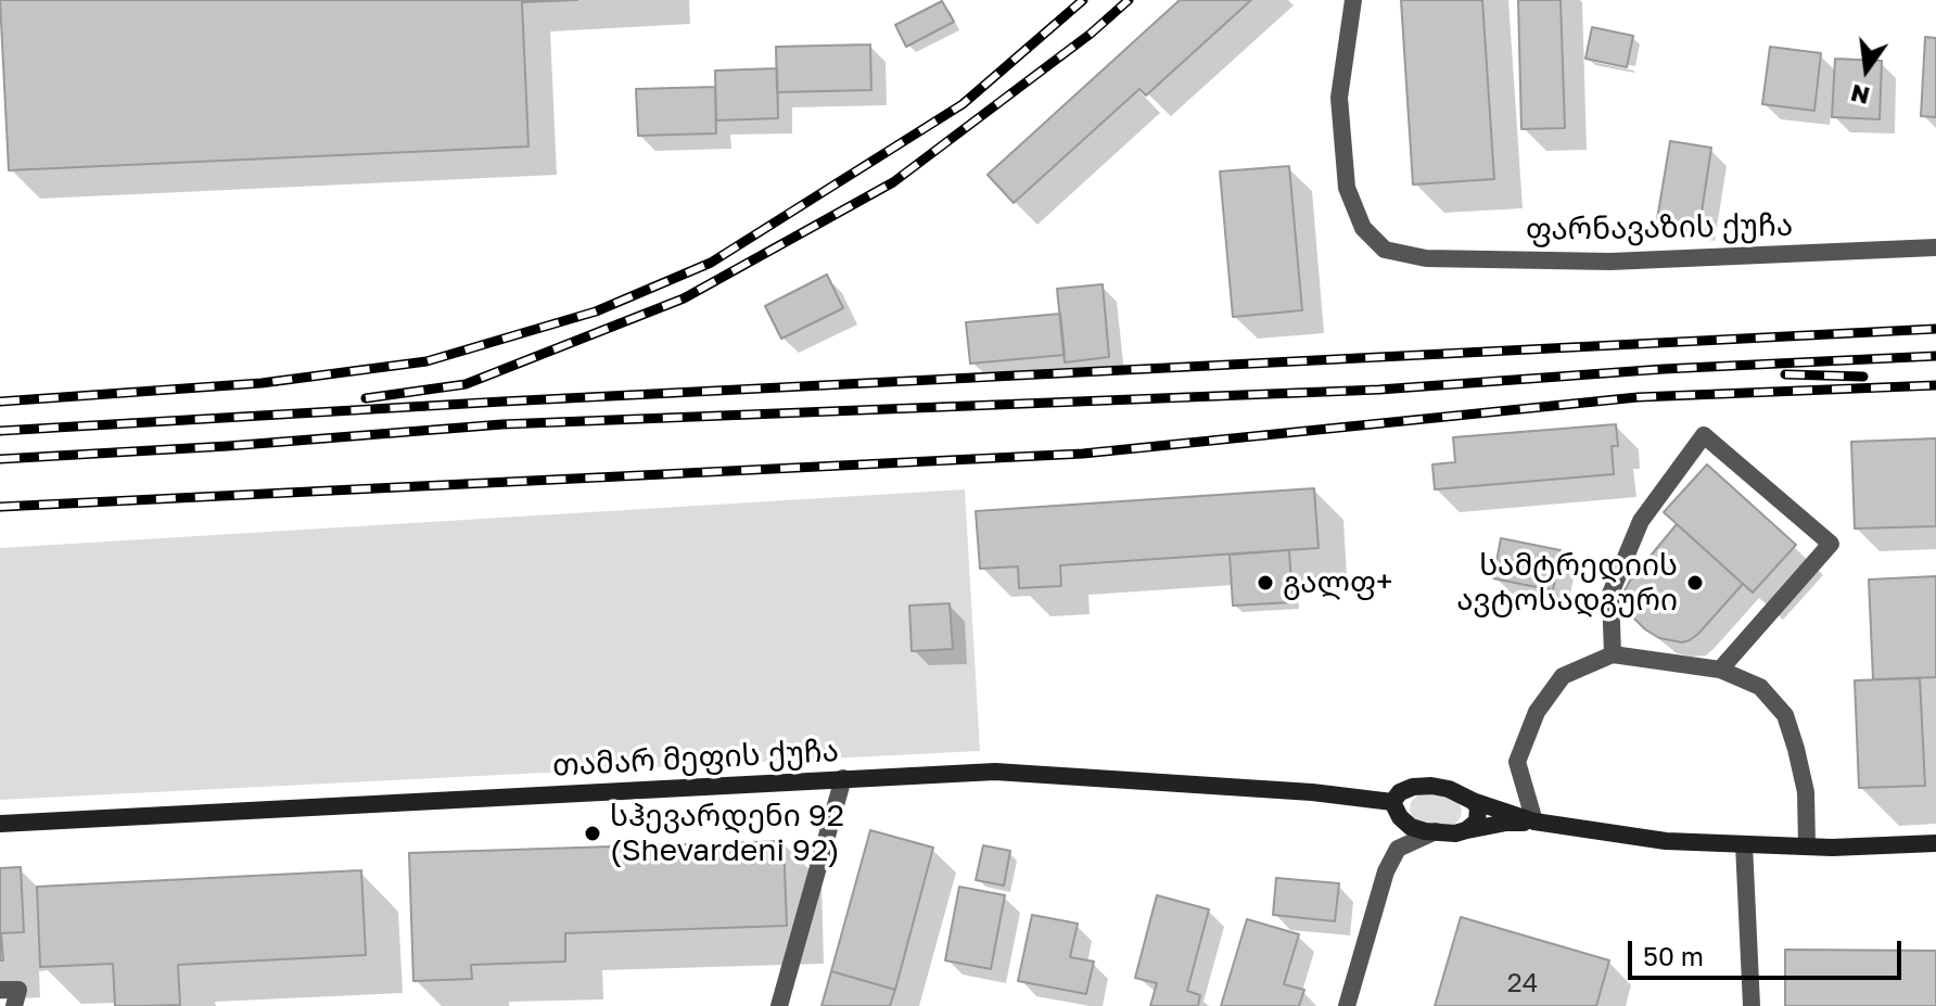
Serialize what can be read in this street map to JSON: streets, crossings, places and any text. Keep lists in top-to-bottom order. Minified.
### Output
{"streets":{"main road":["თამარ მეფის ქუჩა"],"street":["ფარნავაზის ქუჩა"]},"places":["გალფ+","სამტრედიის ავტოსადგური","სჰევარდენი 92 (Shevardeni 92)"],"house_numbers":["24"],"scale_bar":"50 m","north":"bottom"}
